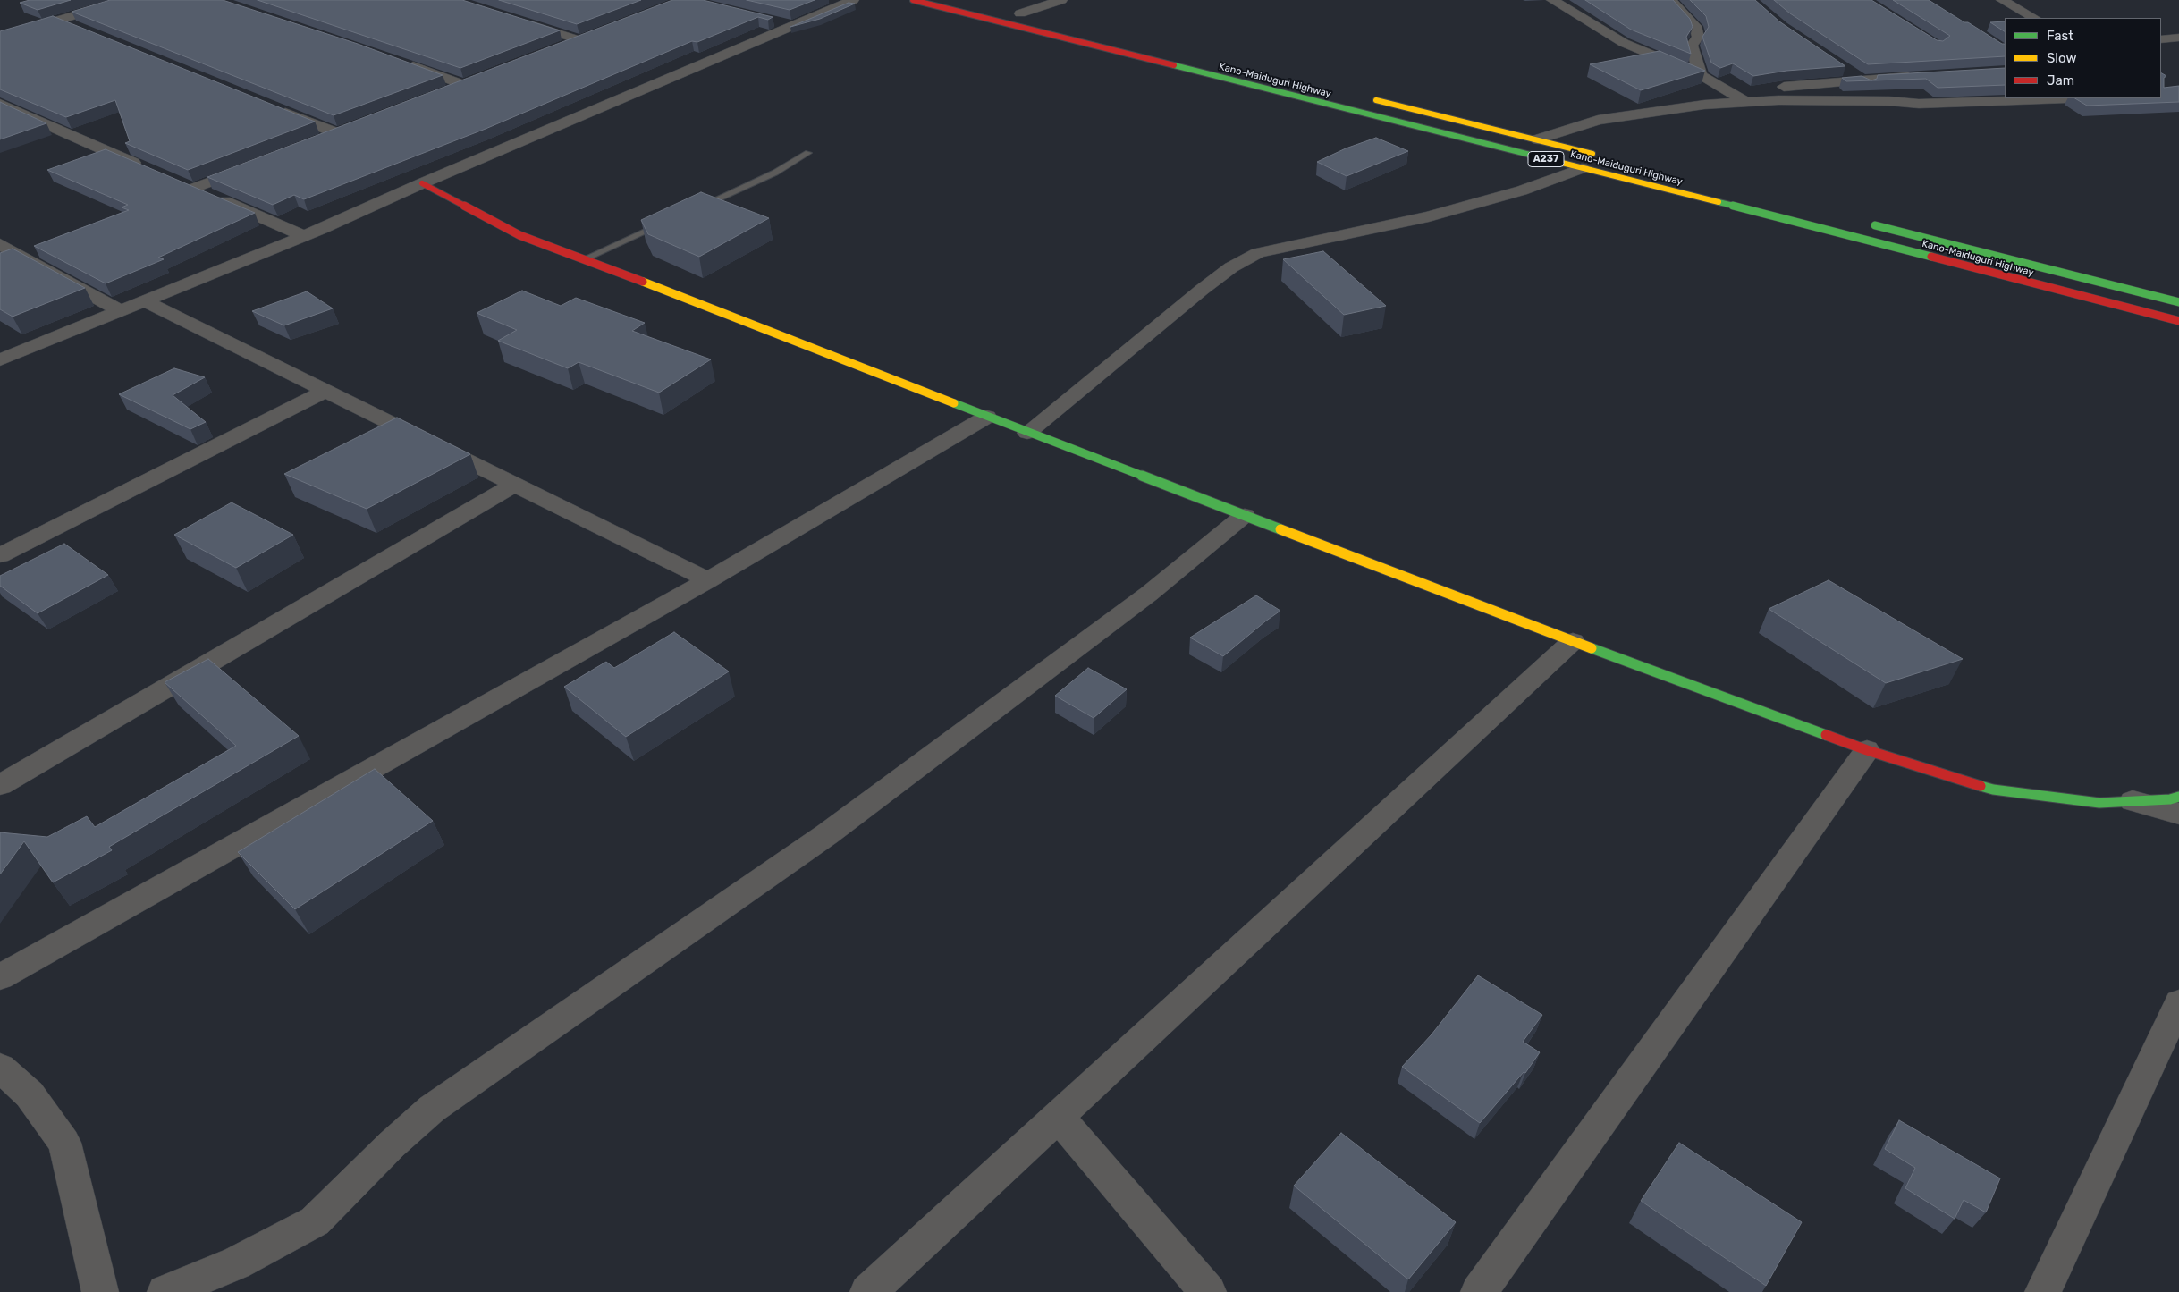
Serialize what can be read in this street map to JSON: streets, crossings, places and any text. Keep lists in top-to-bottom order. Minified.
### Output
{"streets":{"main road":["Kano-Maiduguri Highway","A237"]},"legend":["Fast","Slow","Jam"]}
